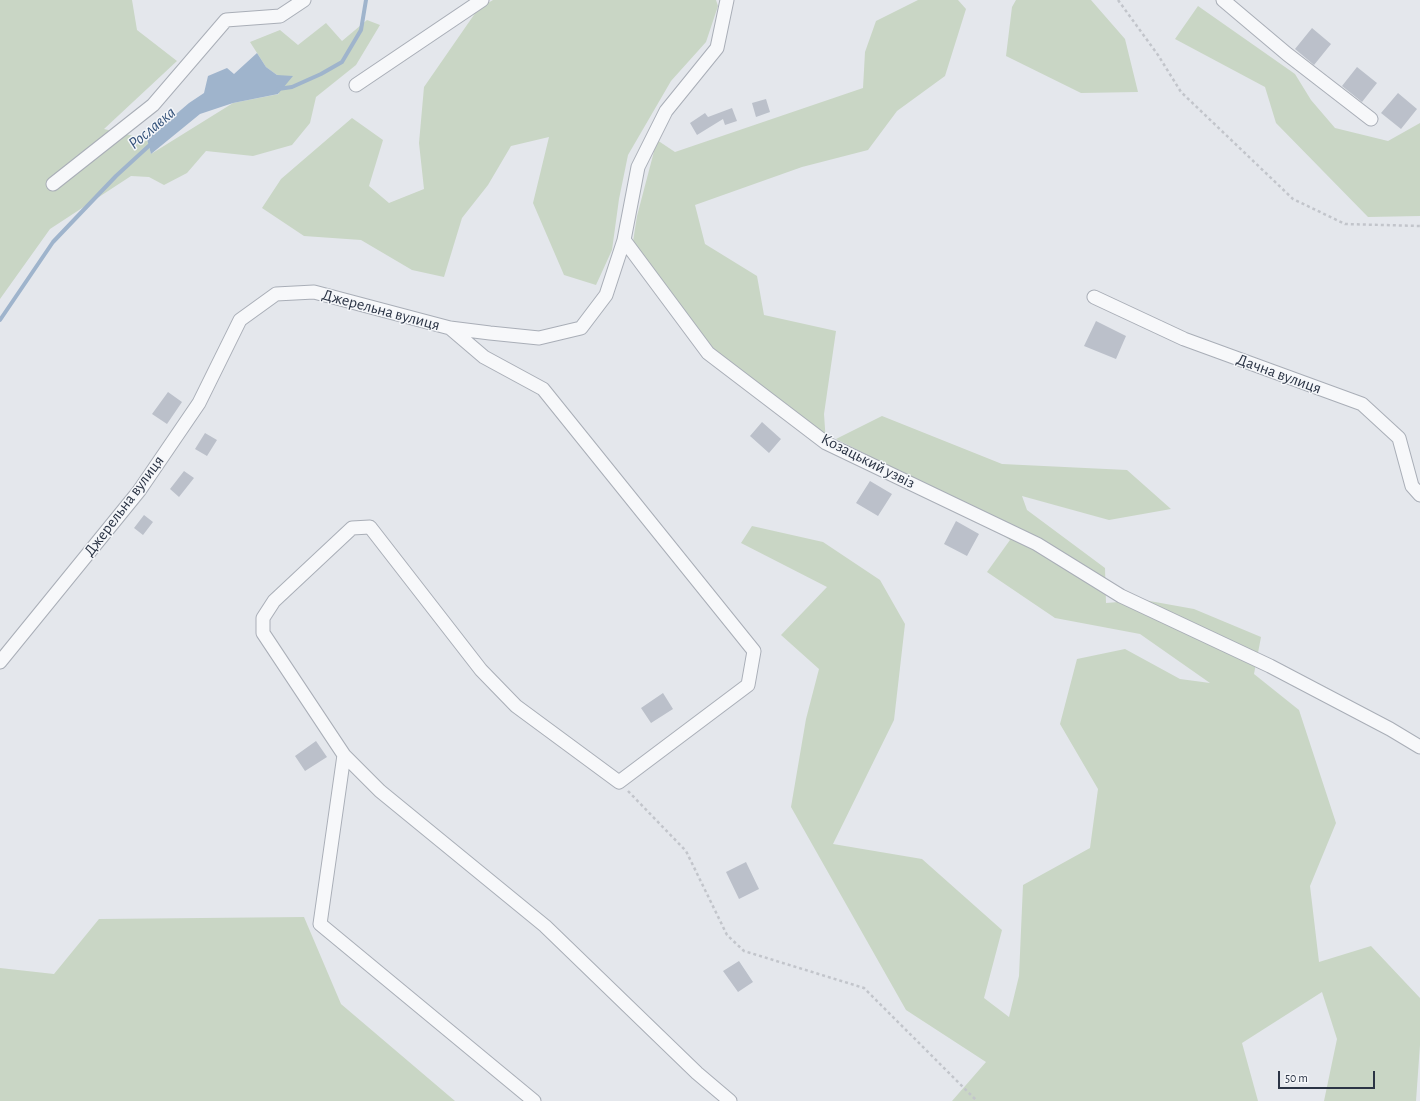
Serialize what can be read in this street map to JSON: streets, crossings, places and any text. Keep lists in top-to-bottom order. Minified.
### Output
{"streets":{"street":["Джерельна вулиця","Дачна вулиця","Козацький узвіз"]},"crossings":[["Джерельна вулиця","Козацький узвіз"]],"water":["Рославка"],"scale_bar":"50 m"}
